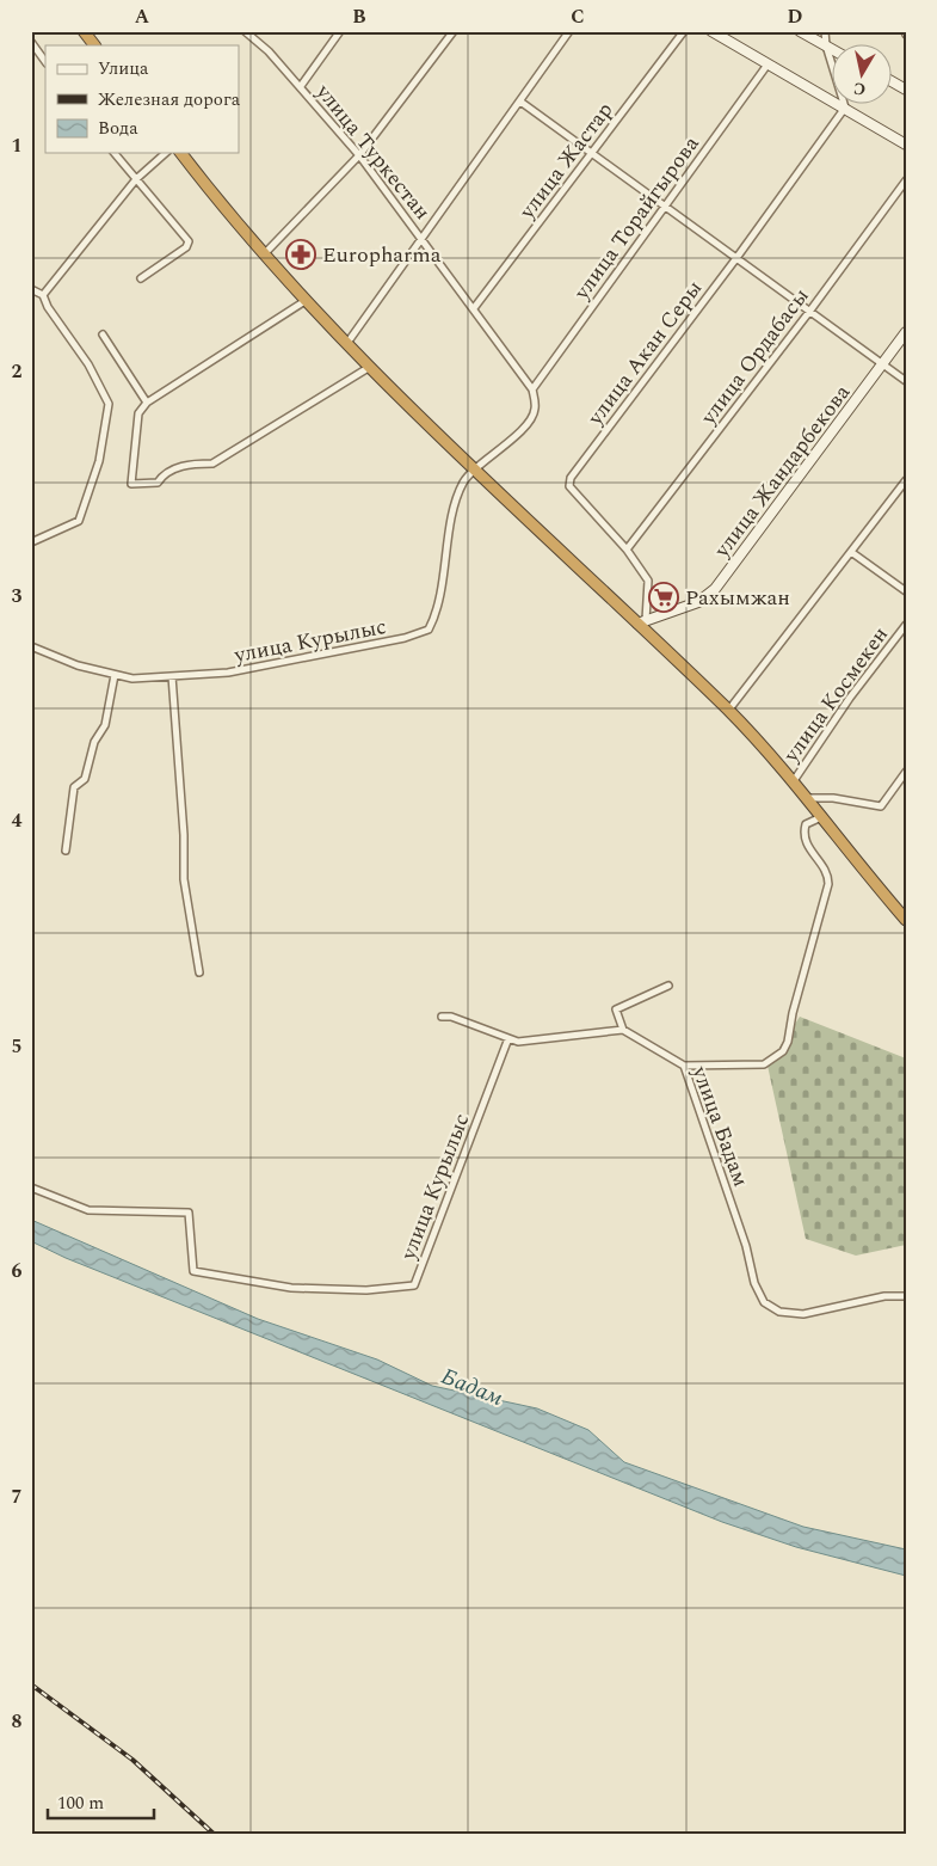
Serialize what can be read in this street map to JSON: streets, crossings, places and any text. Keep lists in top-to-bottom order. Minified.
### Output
{"streets":{"street":["улица Туркестан","улица Жастар","улица Торайгырова","улица Акан Серы","улица Ордабасы","улица Жандарбекова","улица Курылыс","улица Космекен","улица Бадам"]},"crossings":[["улица Туркестан","улица Жастар"],["улица Туркестан","улица Торайгырова"],["улица Акан Серы","улица Ордабасы"],["улица Акан Серы","улица Жандарбекова"]],"water":["Бадам"],"places":{"pharmacy":["Europharma"],"supermarket":["Рахымжан"]},"legend":["Улица","Железная дорога","Вода"],"scale_bar":"100 m","north":"bottom","grid":{"columns":["A","B","C","D"],"rows":["1","2","3","4","5","6","7","8"]}}
